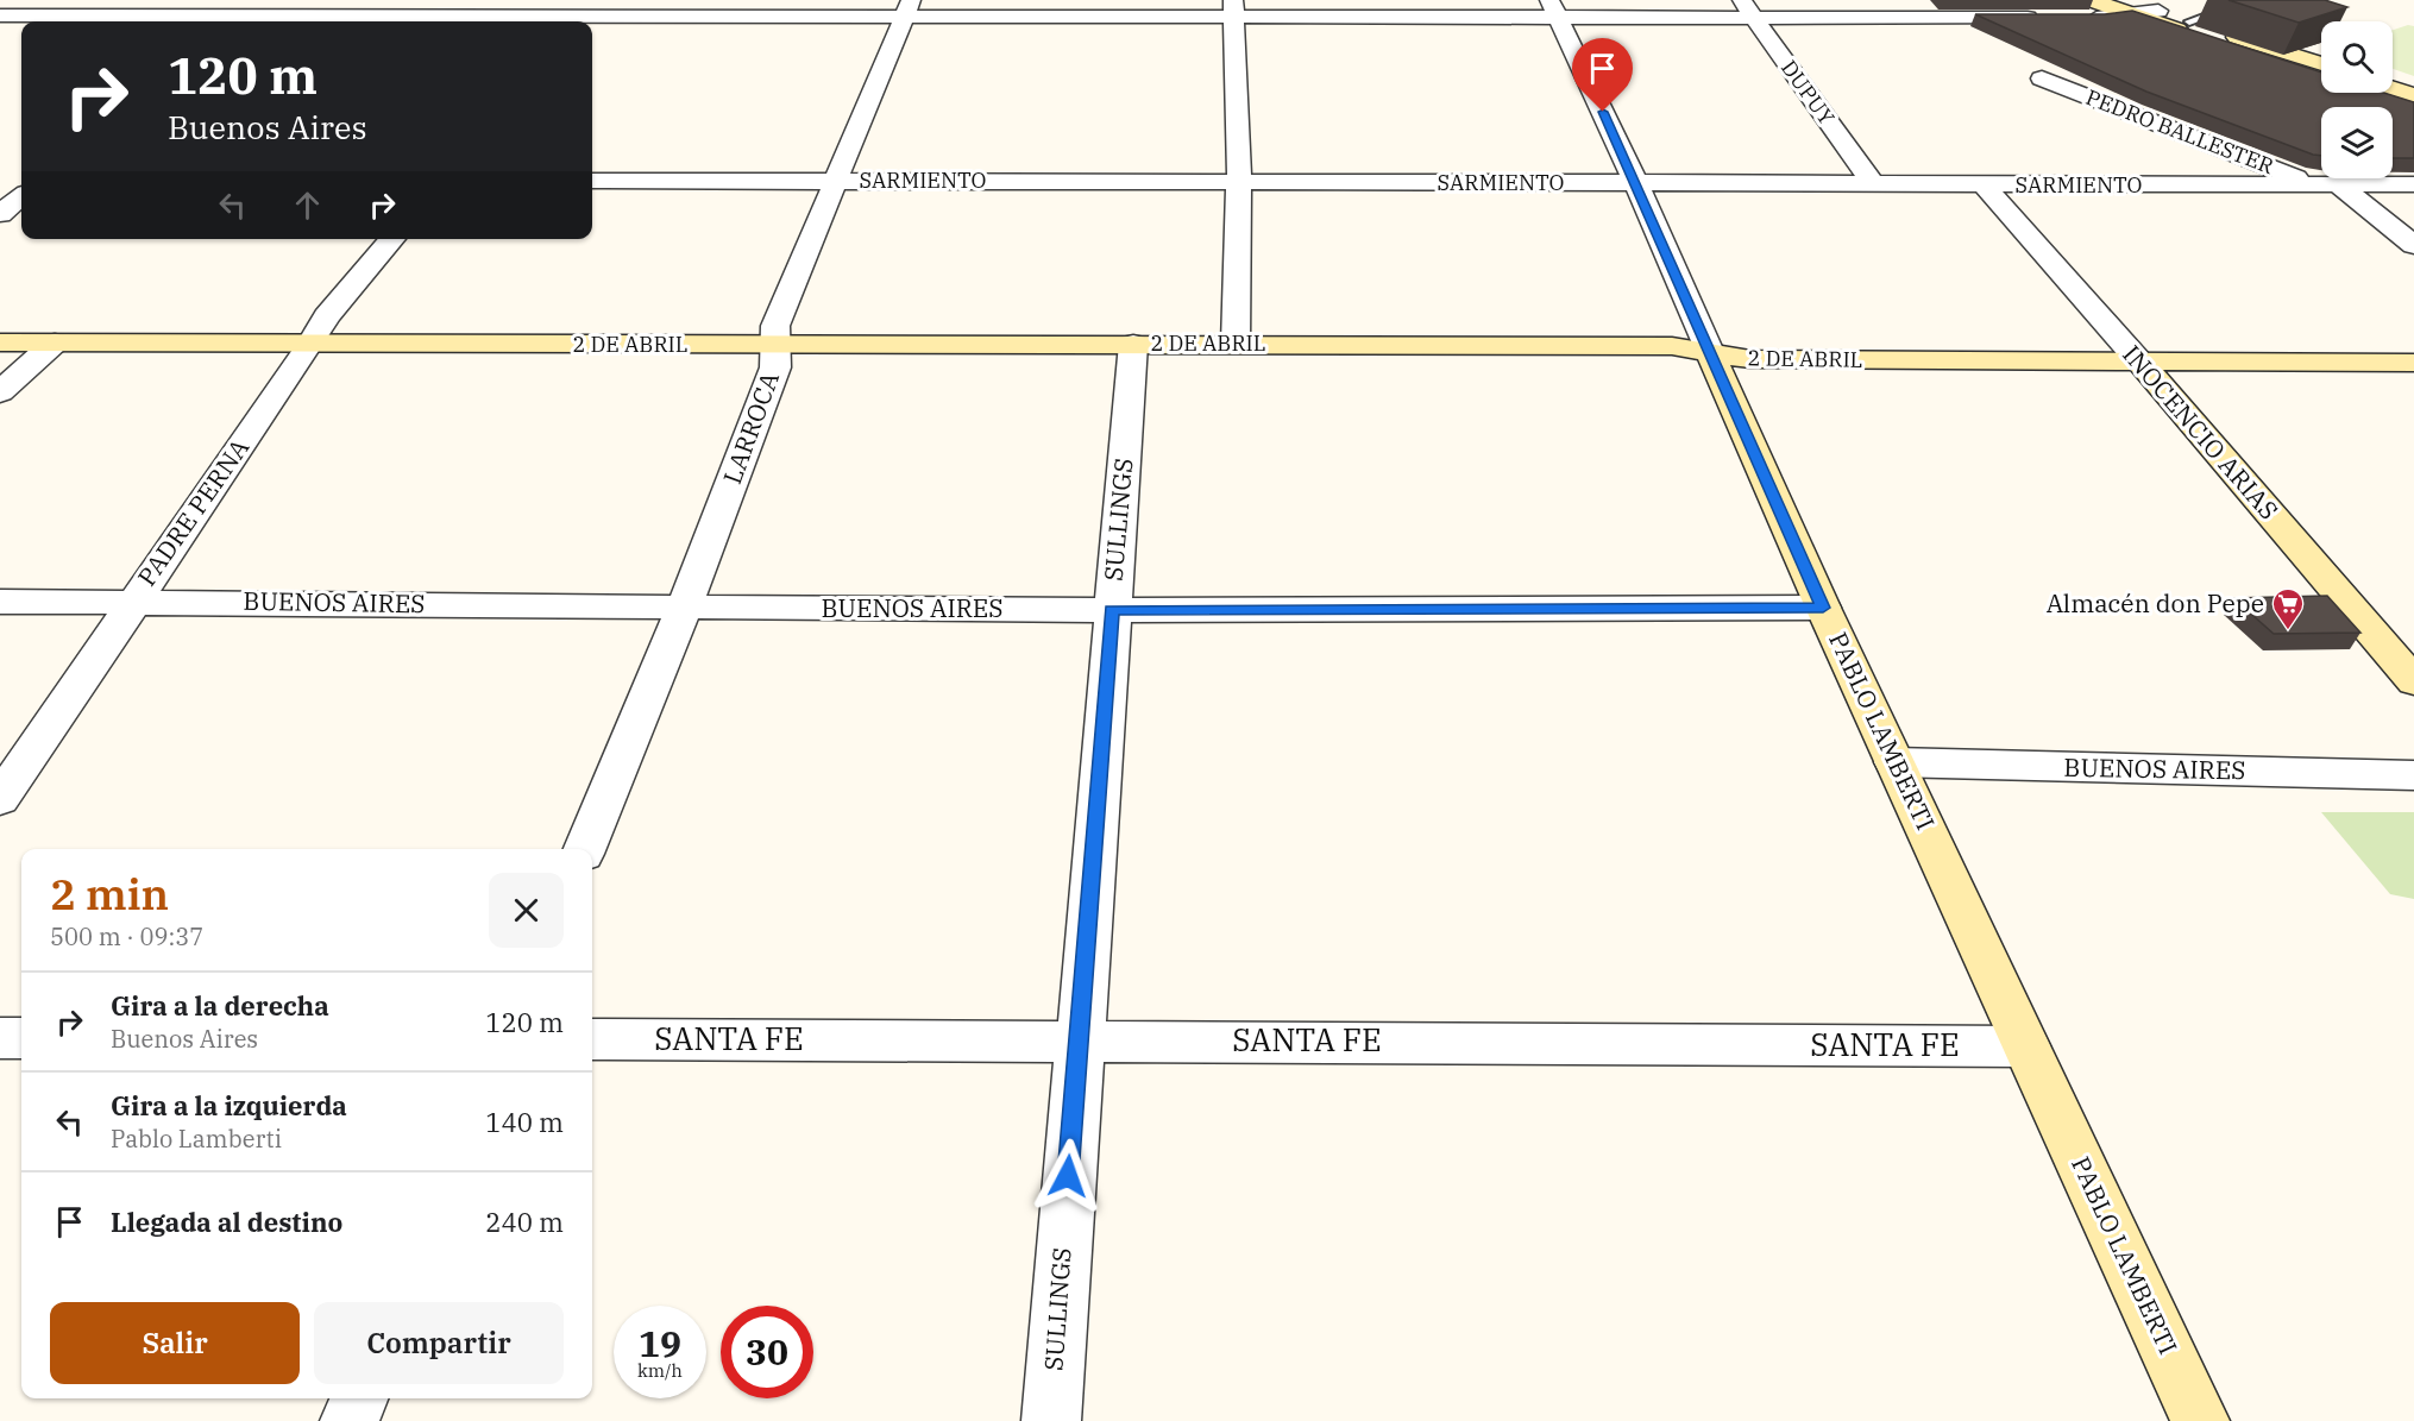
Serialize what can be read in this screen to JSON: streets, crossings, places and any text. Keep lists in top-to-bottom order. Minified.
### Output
{"streets":{"street":["DUPUY","PEDRO BALLESTER","SARMIENTO","2 DE ABRIL","LARROCA","INOCENCIO ARIAS","PADRE PERNA","SULLINGS","BUENOS AIRES","PABLO LAMBERTI","SANTA FE"]},"crossings":[["DUPUY","SARMIENTO"],["PEDRO BALLESTER","SARMIENTO"],["SARMIENTO","LARROCA"],["SARMIENTO","INOCENCIO ARIAS"],["SARMIENTO","PABLO LAMBERTI"],["2 DE ABRIL","LARROCA"],["2 DE ABRIL","INOCENCIO ARIAS"],["2 DE ABRIL","PADRE PERNA"],["2 DE ABRIL","SULLINGS"],["2 DE ABRIL","PABLO LAMBERTI"],["LARROCA","BUENOS AIRES"],["PADRE PERNA","BUENOS AIRES"],["SULLINGS","BUENOS AIRES"],["SULLINGS","SANTA FE"],["BUENOS AIRES","PABLO LAMBERTI"],["PABLO LAMBERTI","SANTA FE"]],"places":{"supermarket":["Almacén don Pepe"]},"page":{"turn":["120 m","Buenos Aires"],"heading":["2 min","500 m · 09:37"],"list":[{"name":"Gira a la derecha","note":"Buenos Aires","value":"120 m"},{"name":"Gira a la izquierda","note":"Pablo Lamberti","value":"140 m"},{"name":"Llegada al destino","value":"240 m"}],"buttons":["Salir","Compartir"],"speed":"19 km/h","limit":"30"}}
